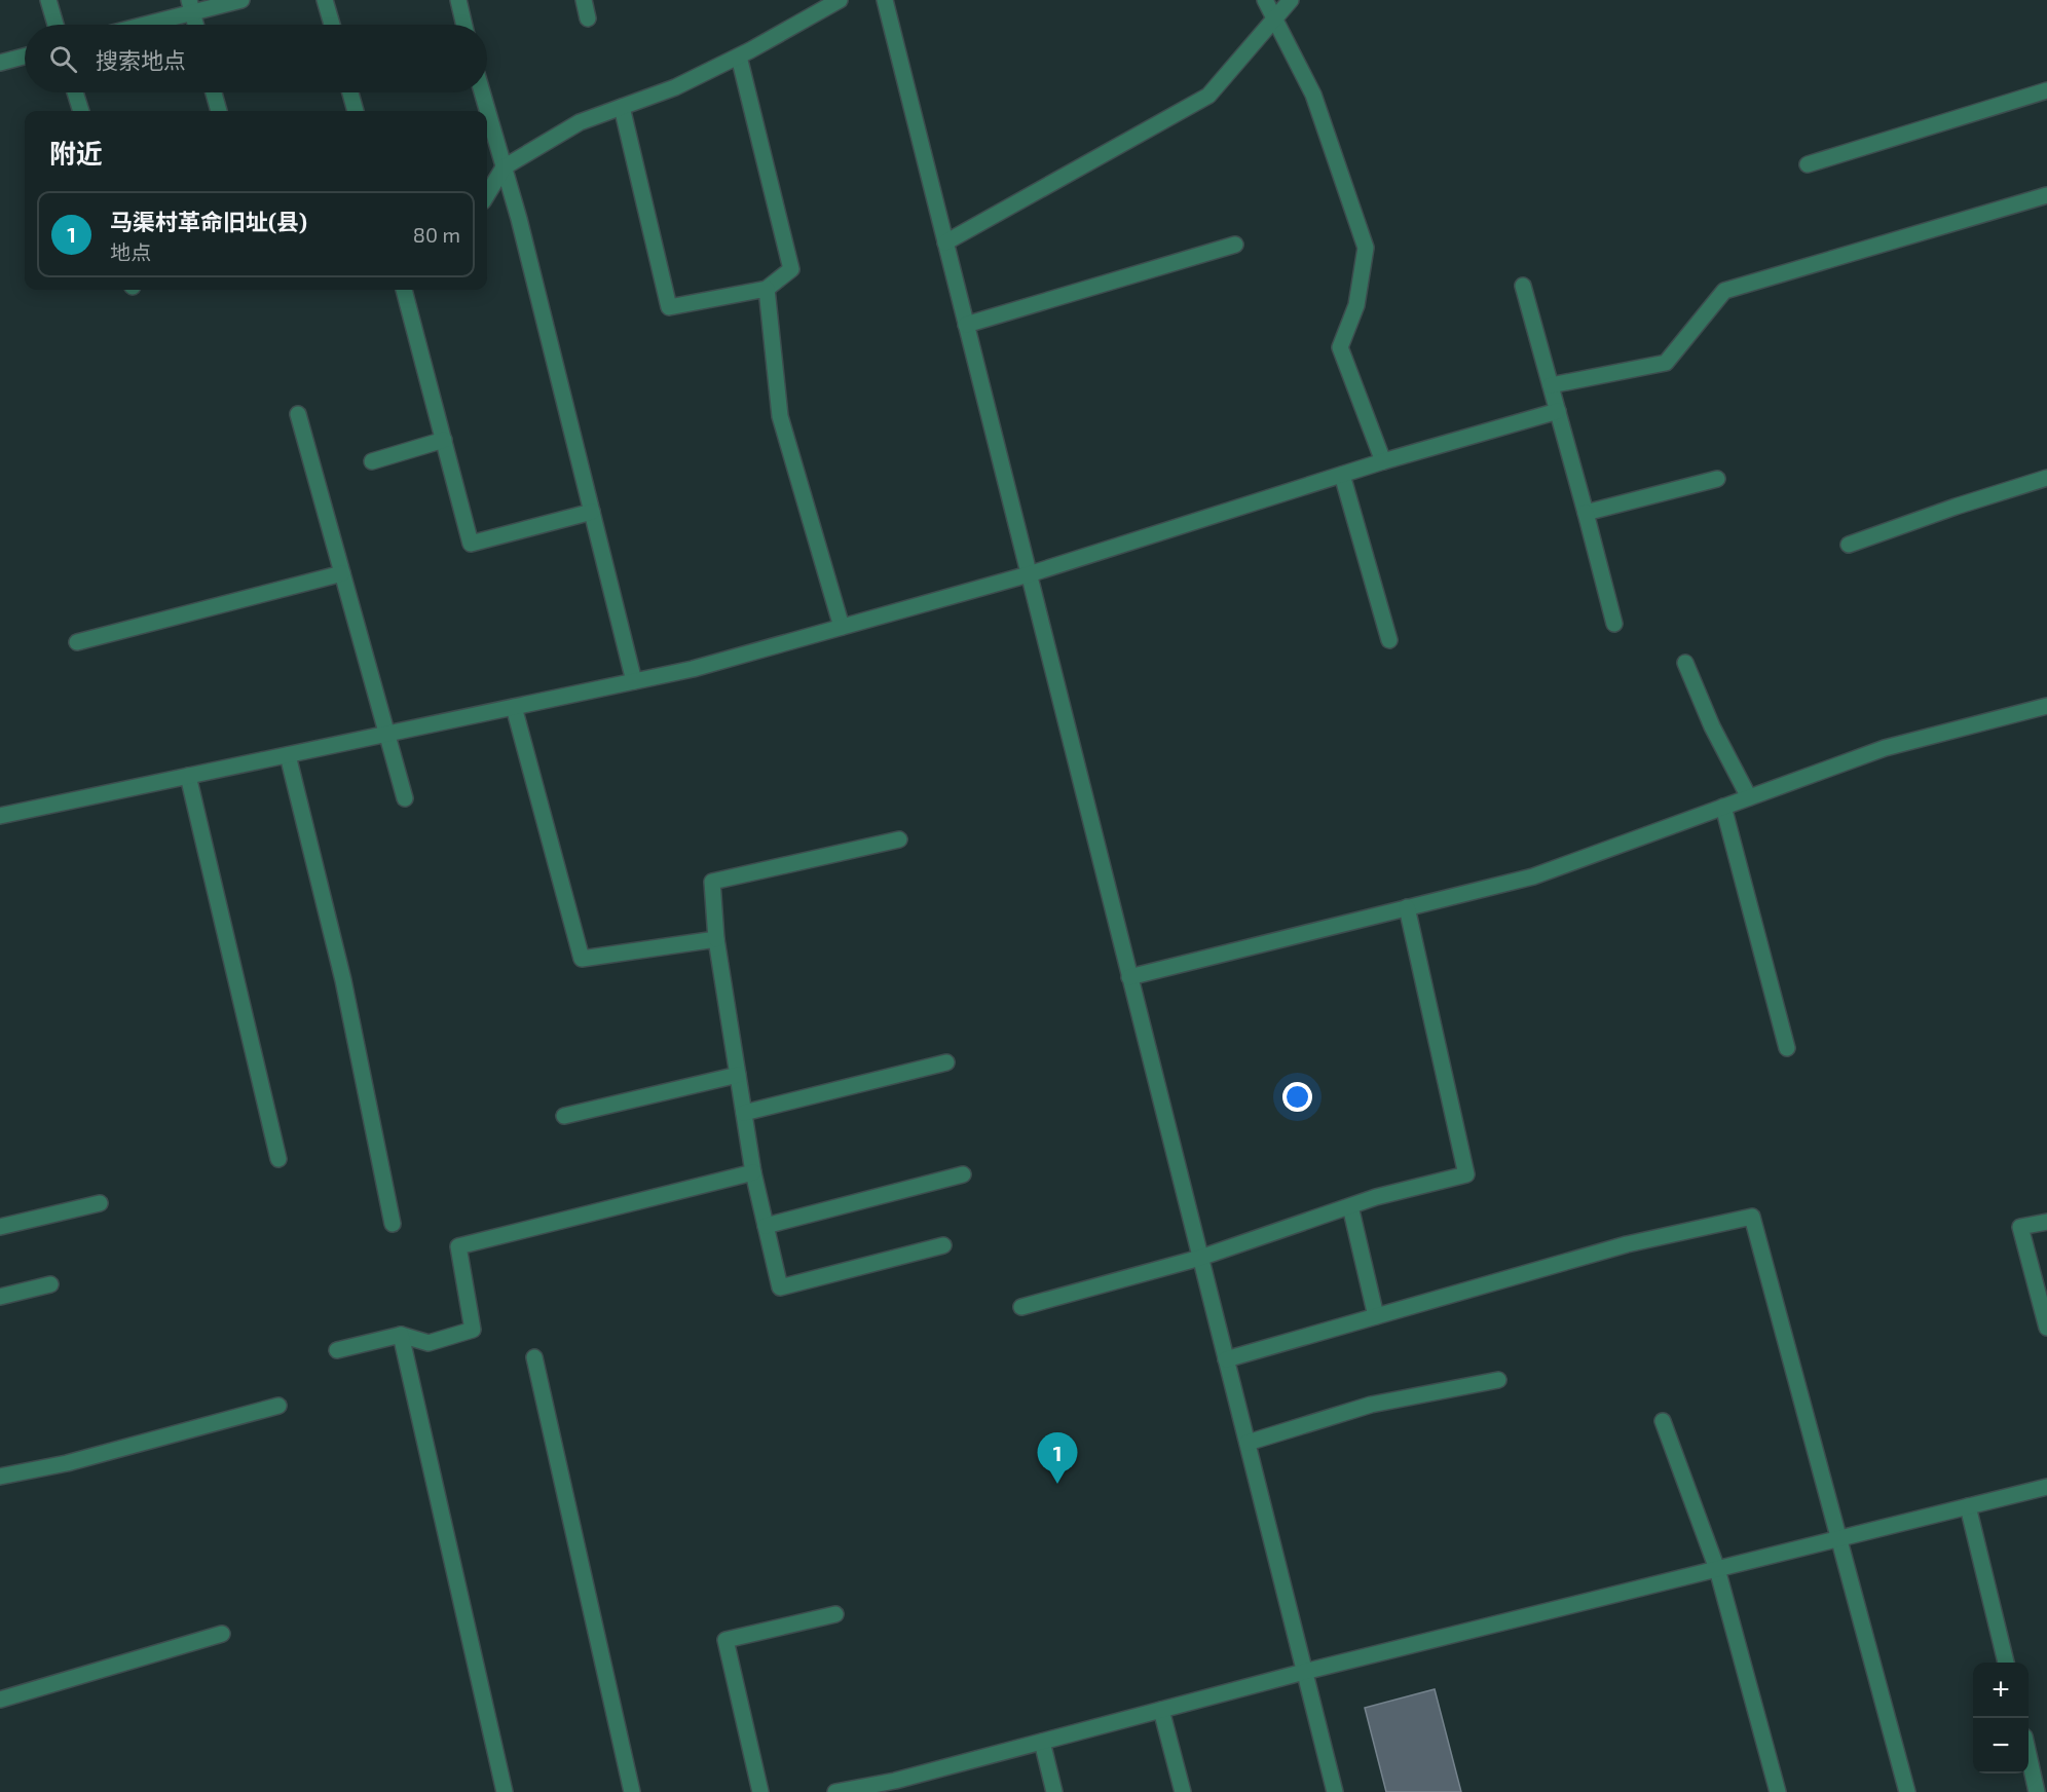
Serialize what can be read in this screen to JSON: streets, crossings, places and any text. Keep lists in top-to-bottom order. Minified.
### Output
{"page":{"search":"搜索地点","heading":"附近","list":[{"mark":"1","name":"马渠村革命旧址(县)","note":"地点","value":"80 m"}],"pins":"1","map_buttons":["+","−"]}}
